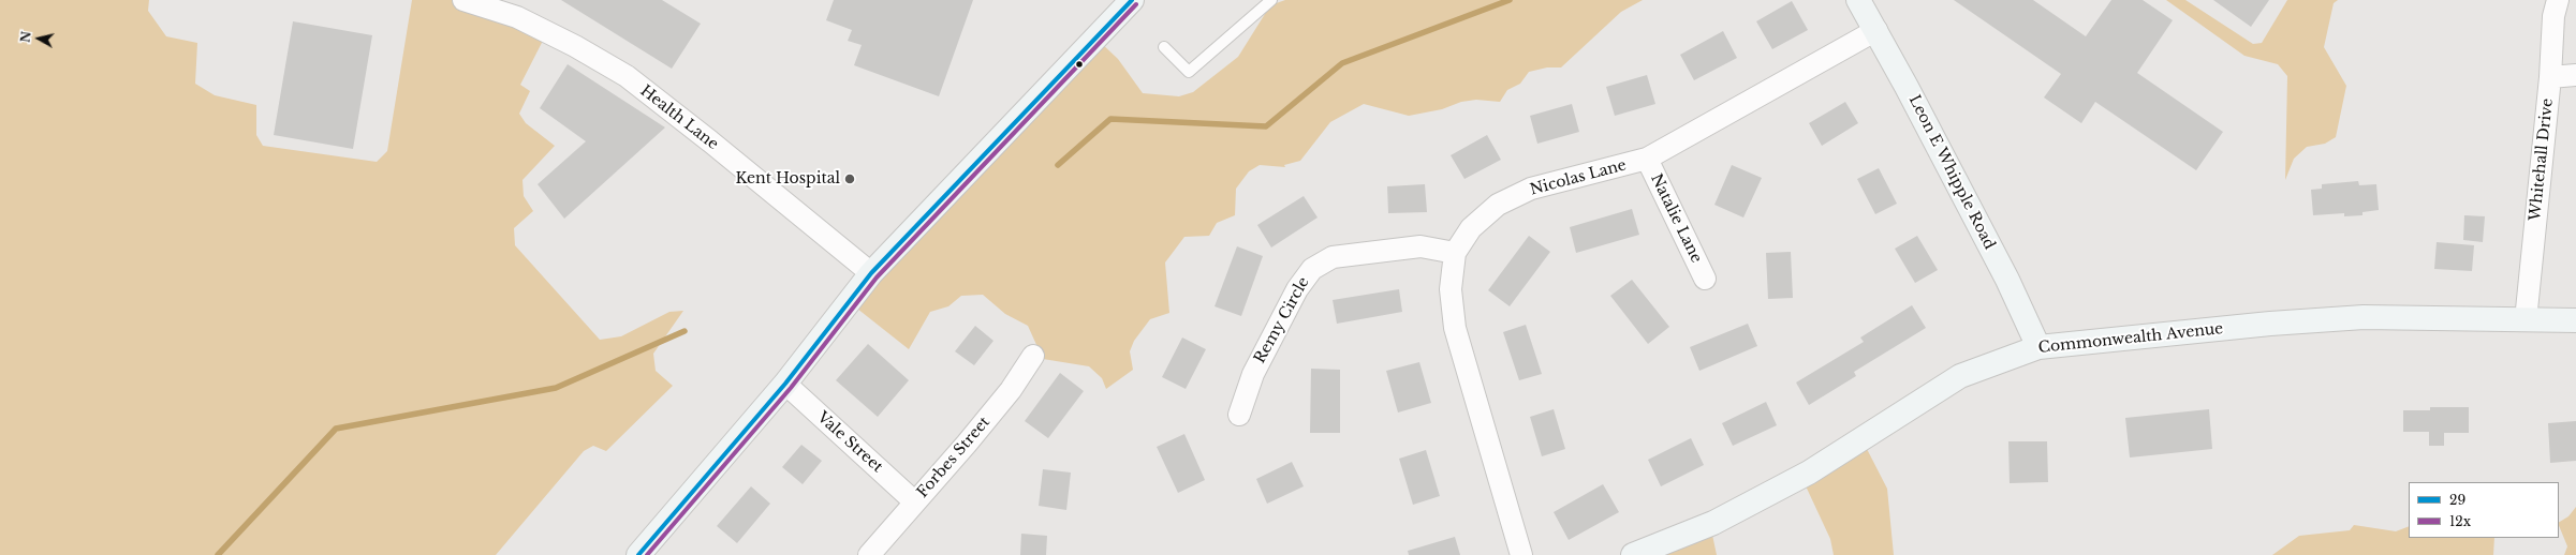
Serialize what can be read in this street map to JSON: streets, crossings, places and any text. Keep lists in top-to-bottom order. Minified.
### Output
{"streets":{"street":["Health Lane","Whitehall Drive","Leon E Whipple Road","Nicolas Lane","Natalie Lane","Remy Circle","Commonwealth Avenue","Vale Street","Forbes Street"]},"crossings":[["Whitehall Drive","Commonwealth Avenue"],["Leon E Whipple Road","Nicolas Lane"],["Leon E Whipple Road","Commonwealth Avenue"],["Nicolas Lane","Natalie Lane"],["Nicolas Lane","Remy Circle"],["Vale Street","Forbes Street"]],"places":["Kent Hospital"],"lines":["transit line 29","transit line 12x"],"legend":["29","12x"],"north":"left"}
